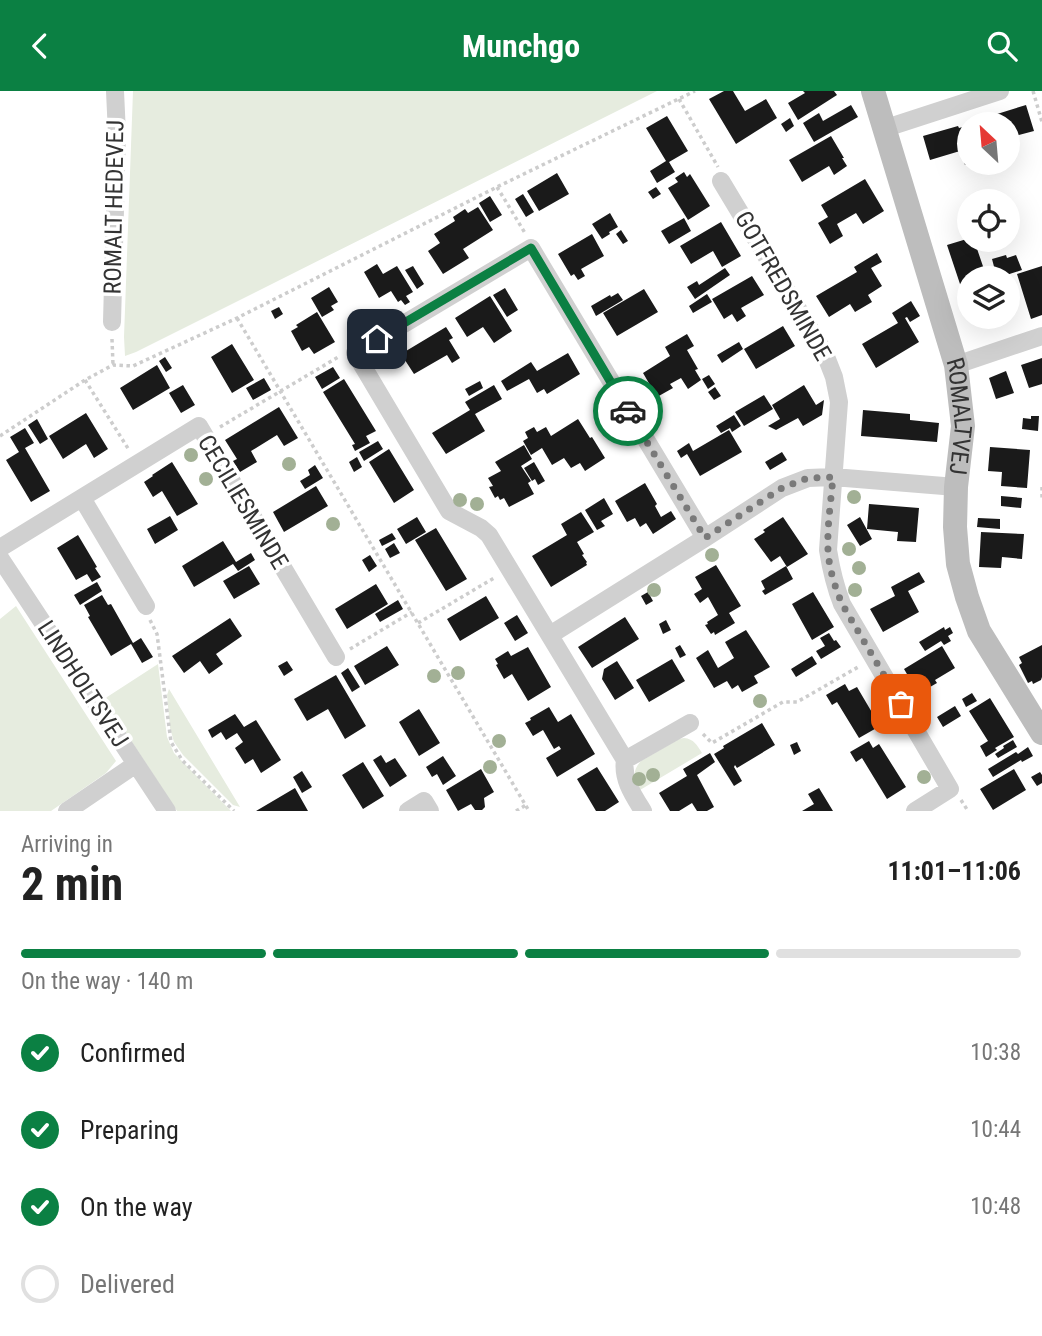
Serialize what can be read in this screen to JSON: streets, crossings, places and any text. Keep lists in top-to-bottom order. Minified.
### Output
{"streets":{"street":["ROMALT HEDEVEJ","GOTFREDSMINDE","ROMALTVEJ","CECILIESMINDE","LINDHOLTSVEJ"]},"north":"top left","page":{"header":"Munchgo","heading":["2 min","Arriving in","11:01–11:06"],"bar":"On the way · 140 m","list":[["Confirmed","10:38"],["Preparing","10:44"],["On the way","10:48"],"Delivered"]}}
